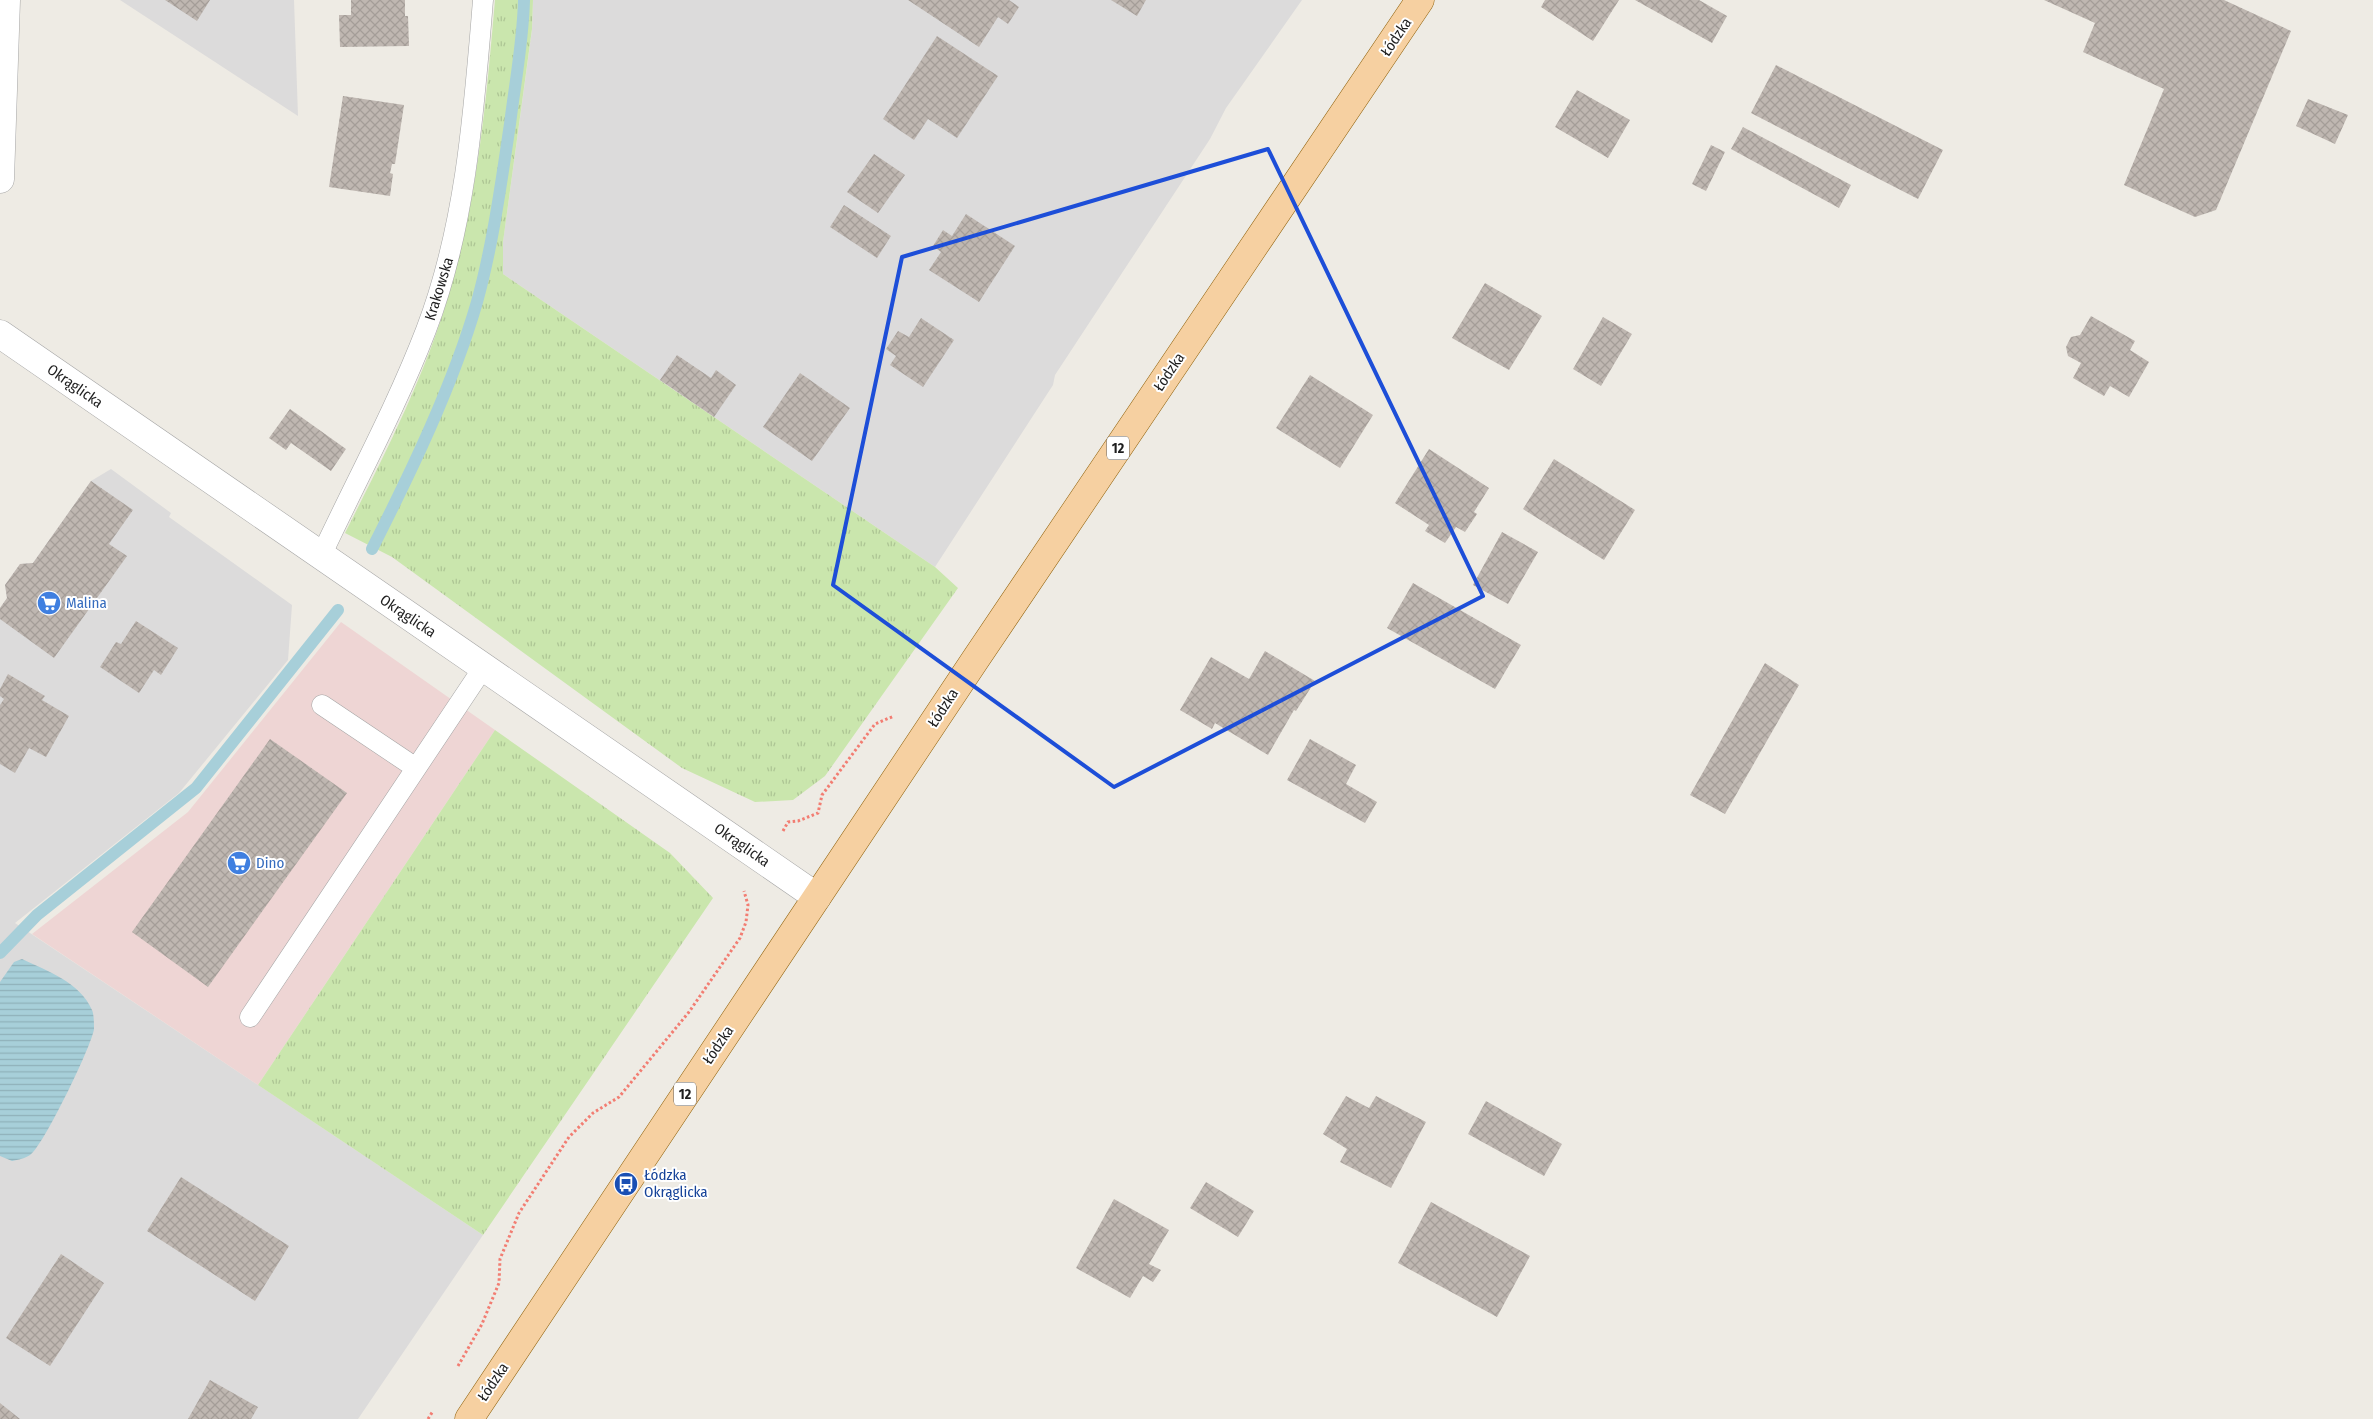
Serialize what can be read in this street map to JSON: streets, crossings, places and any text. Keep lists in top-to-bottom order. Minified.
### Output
{"streets":{"main road":["Łódzka","12"],"street":["Okrąglicka"],"lane":["Krakowska"]},"crossings":[["Łódzka","Okrąglicka"],["Krakowska","Okrąglicka"]],"places":{"supermarket":["Malina","Dino"],"bus stop":["Łódzka Okrąglicka"]}}
